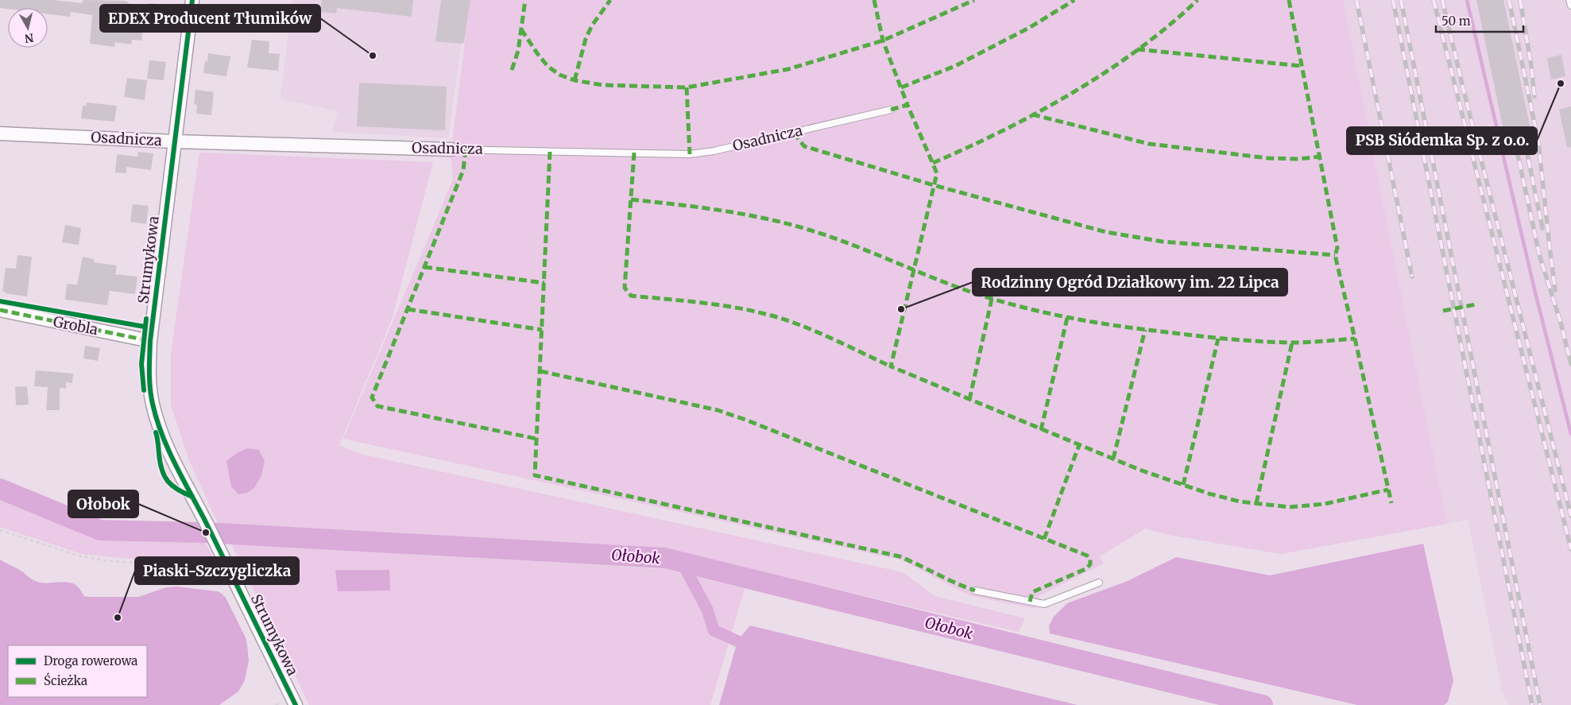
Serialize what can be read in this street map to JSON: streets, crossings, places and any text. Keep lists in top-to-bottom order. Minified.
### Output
{"streets":{"street":["Osadnicza","Strumykowa","Grobla"]},"crossings":[["Osadnicza","Strumykowa"],["Strumykowa","Grobla"]],"water":["Ołobok"],"places":["EDEX Producent Tłumików","PSB Siódemka Sp. z o.o.","Rodzinny Ogród Działkowy im. 22 Lipca","Ołobok","Piaski-Szczygliczka"],"legend":["Droga rowerowa","Ścieżka"],"scale_bar":"50 m","north":"bottom"}
